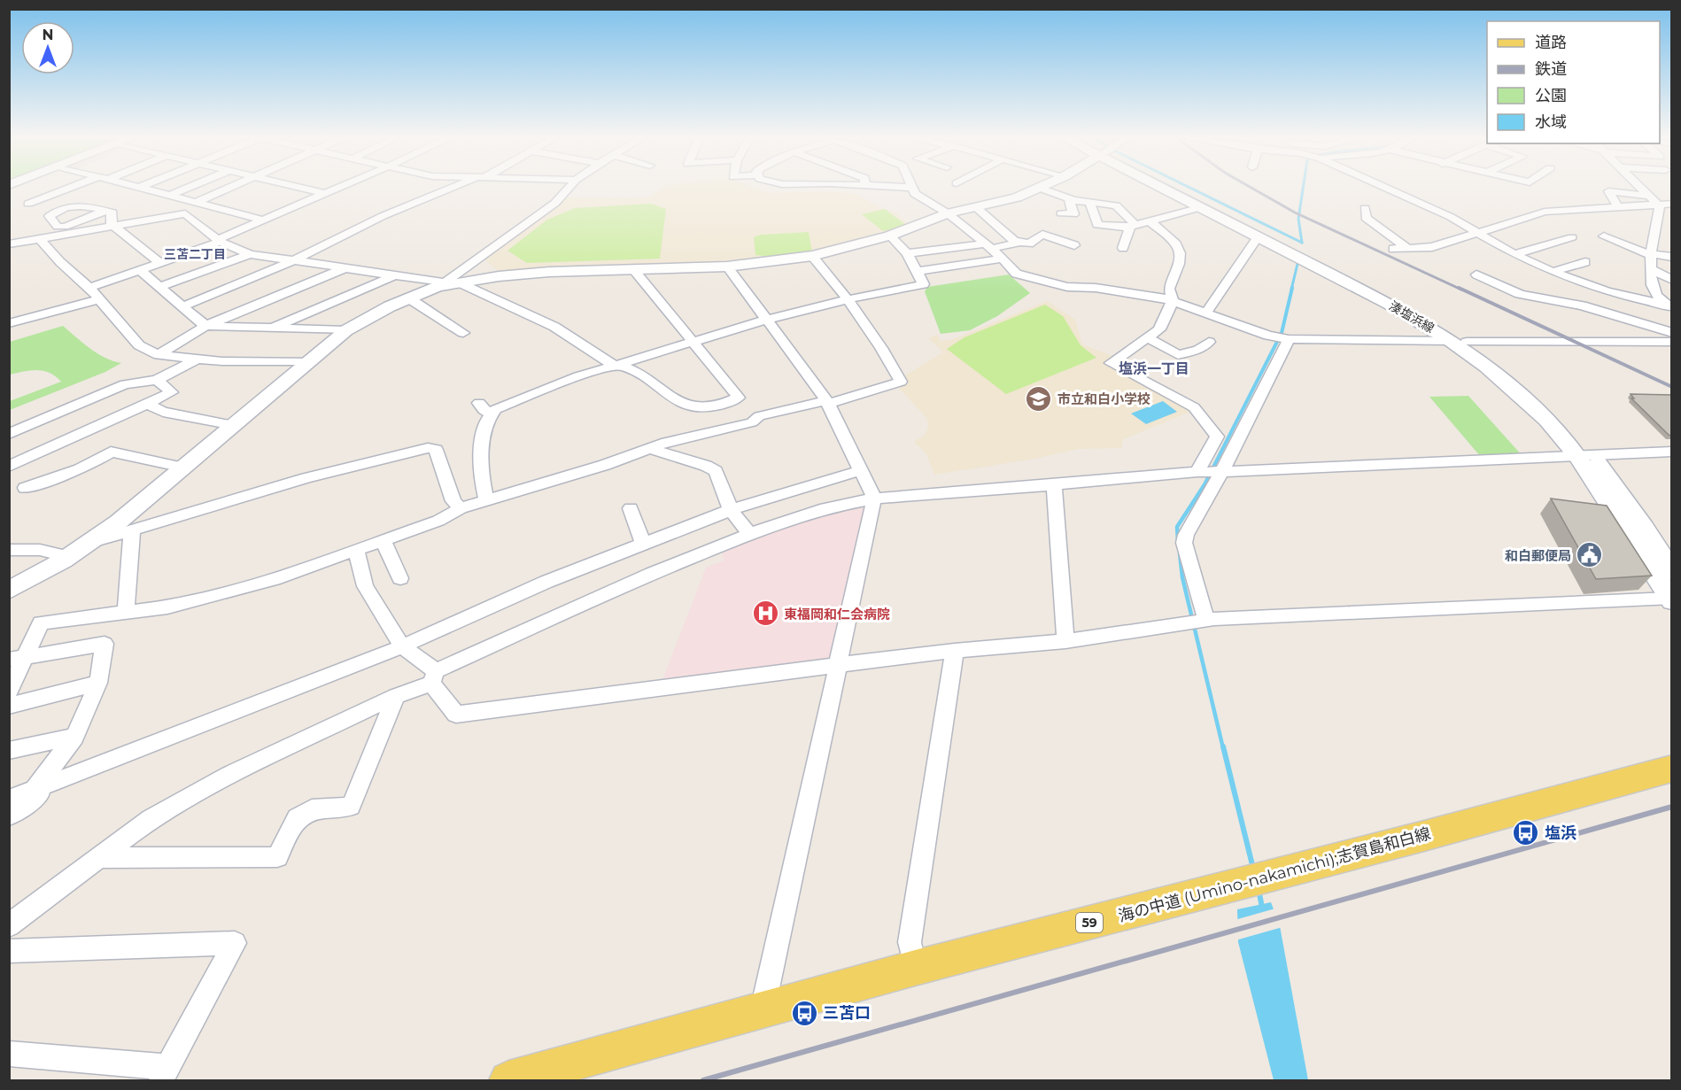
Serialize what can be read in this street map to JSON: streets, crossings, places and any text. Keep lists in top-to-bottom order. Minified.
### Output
{"streets":{"main road":["湊塩浜線","海の中道 (Umino-nakamichi);志賀島和白線","59"]},"districts":["三苫二丁目","塩浜一丁目"],"places":{"school or university":["市立和白小学校"],"public building":["和白郵便局"],"hospital":["東福岡和仁会病院"],"bus stop":["塩浜","三苫口"]},"legend":["道路","鉄道","公園","水域"],"north":"top"}
